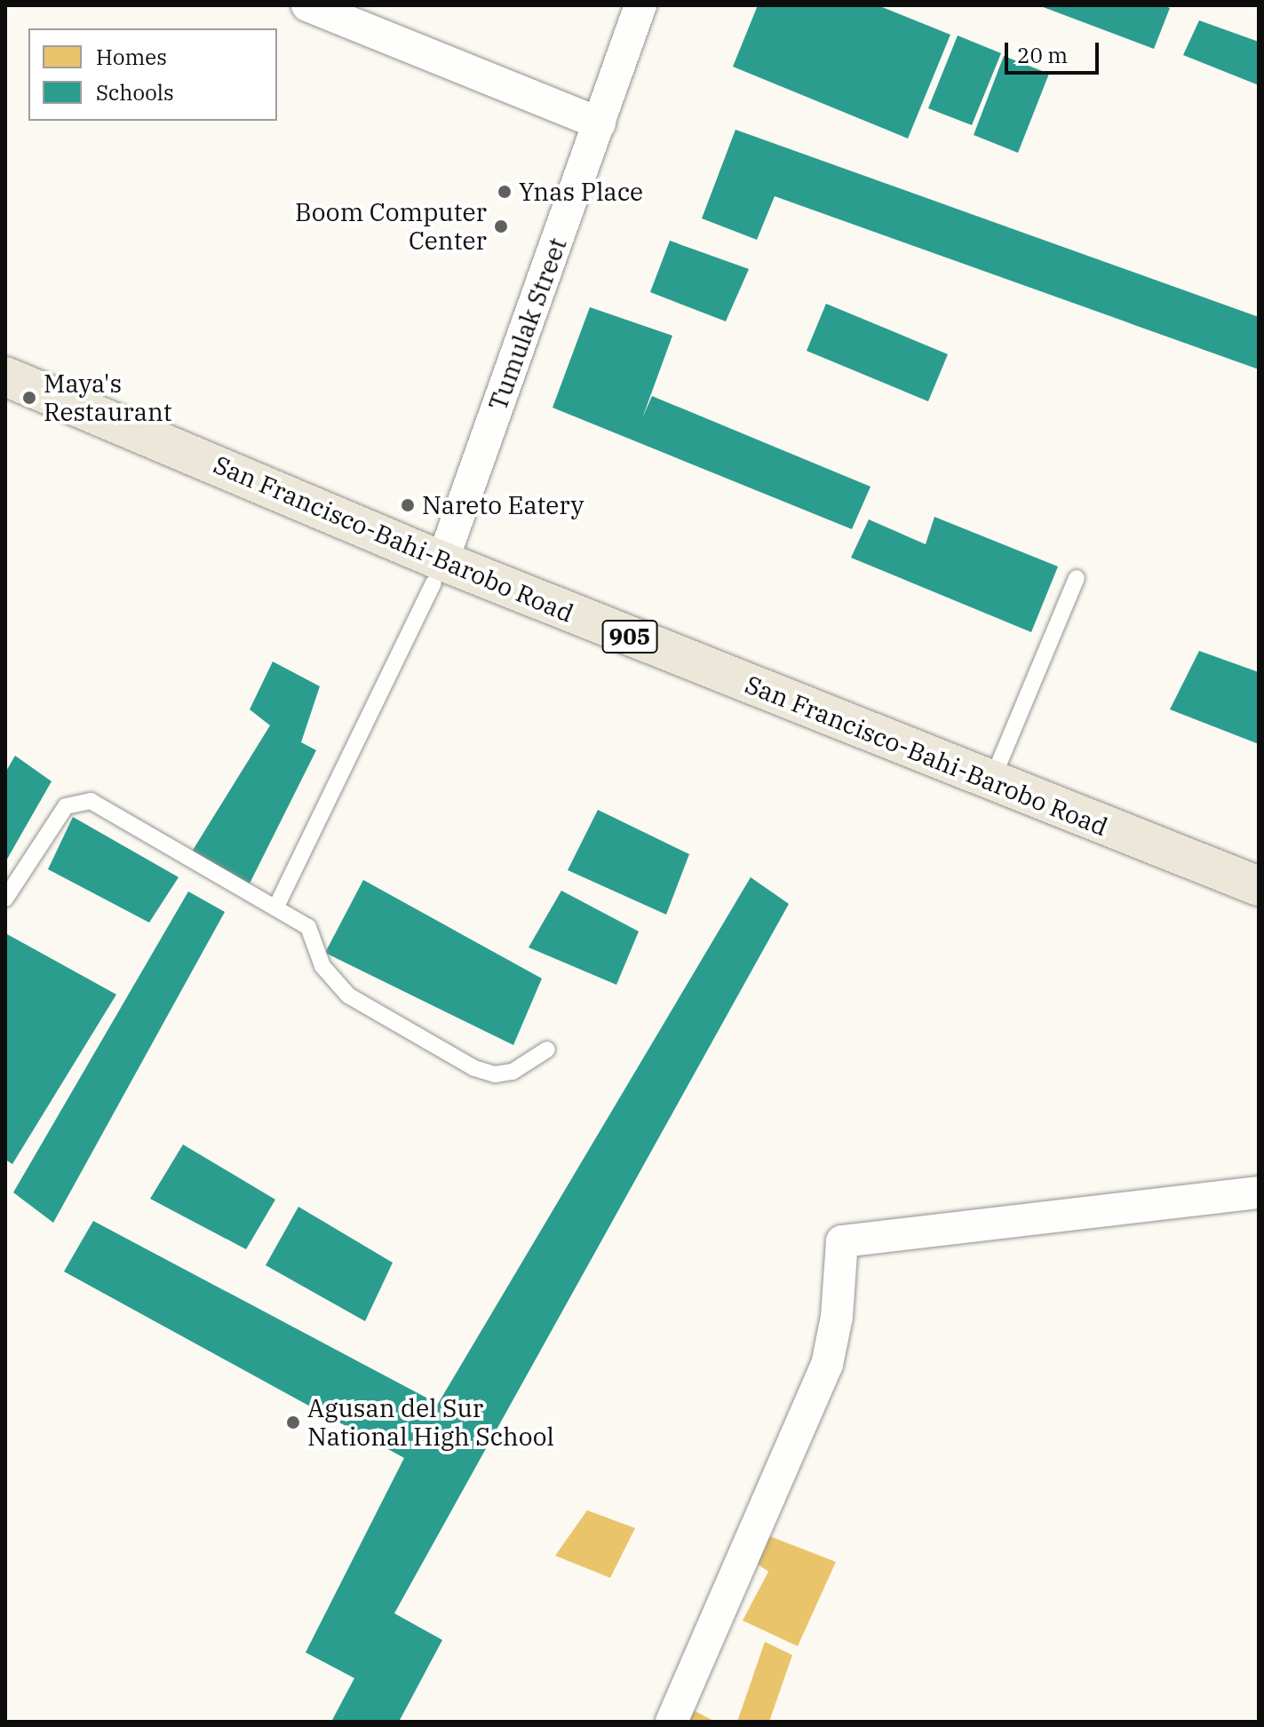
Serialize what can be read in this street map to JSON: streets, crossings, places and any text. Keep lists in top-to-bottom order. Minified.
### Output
{"streets":{"main road":["San Francisco-Bahi-Barobo Road","905"],"street":["Tumulak Street"]},"crossings":[["Tumulak Street","San Francisco-Bahi-Barobo Road"]],"places":["Ynas Place","Boom Computer Center","Maya's Restaurant","Nareto Eatery","Agusan del Sur National High School"],"legend":["Homes","Schools"],"scale_bar":"20 m"}
